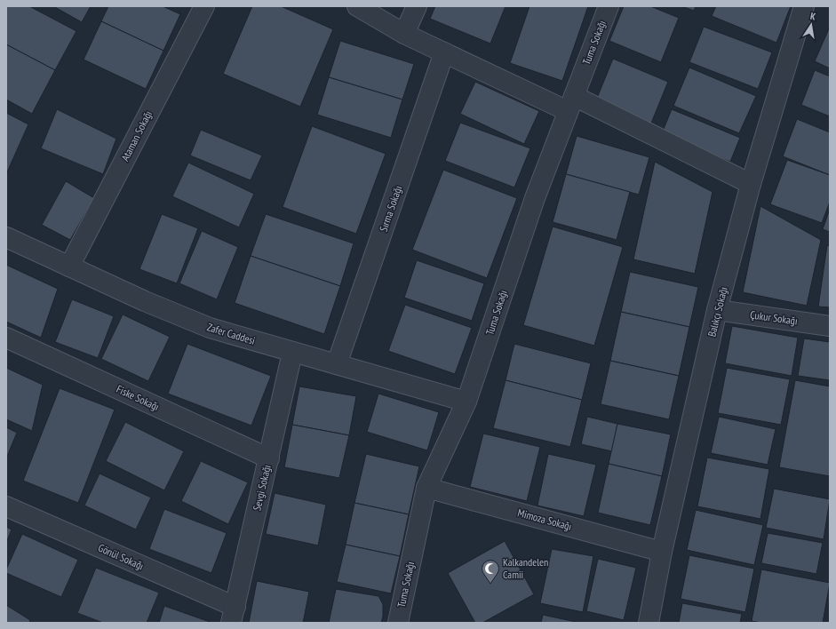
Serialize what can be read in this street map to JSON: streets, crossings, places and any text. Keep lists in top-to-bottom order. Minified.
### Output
{"streets":{"street":["Tuma Sokağı","Ataman Sokağı","Sırma Sokağı","Balıkçı Sokağı","Çukur Sokağı","Zafer Caddesi","Fiske Sokağı","Sevgi Sokağı","Mimoza Sokağı","Gönül Sokağı"]},"crossings":[["Tuma Sokağı","Zafer Caddesi"],["Tuma Sokağı","Mimoza Sokağı"],["Ataman Sokağı","Zafer Caddesi"],["Sırma Sokağı","Zafer Caddesi"],["Balıkçı Sokağı","Çukur Sokağı"],["Balıkçı Sokağı","Mimoza Sokağı"],["Zafer Caddesi","Sevgi Sokağı"],["Fiske Sokağı","Sevgi Sokağı"],["Sevgi Sokağı","Gönül Sokağı"]],"places":{"mosque":["Kalkandelen Camii"]},"north":"top"}
